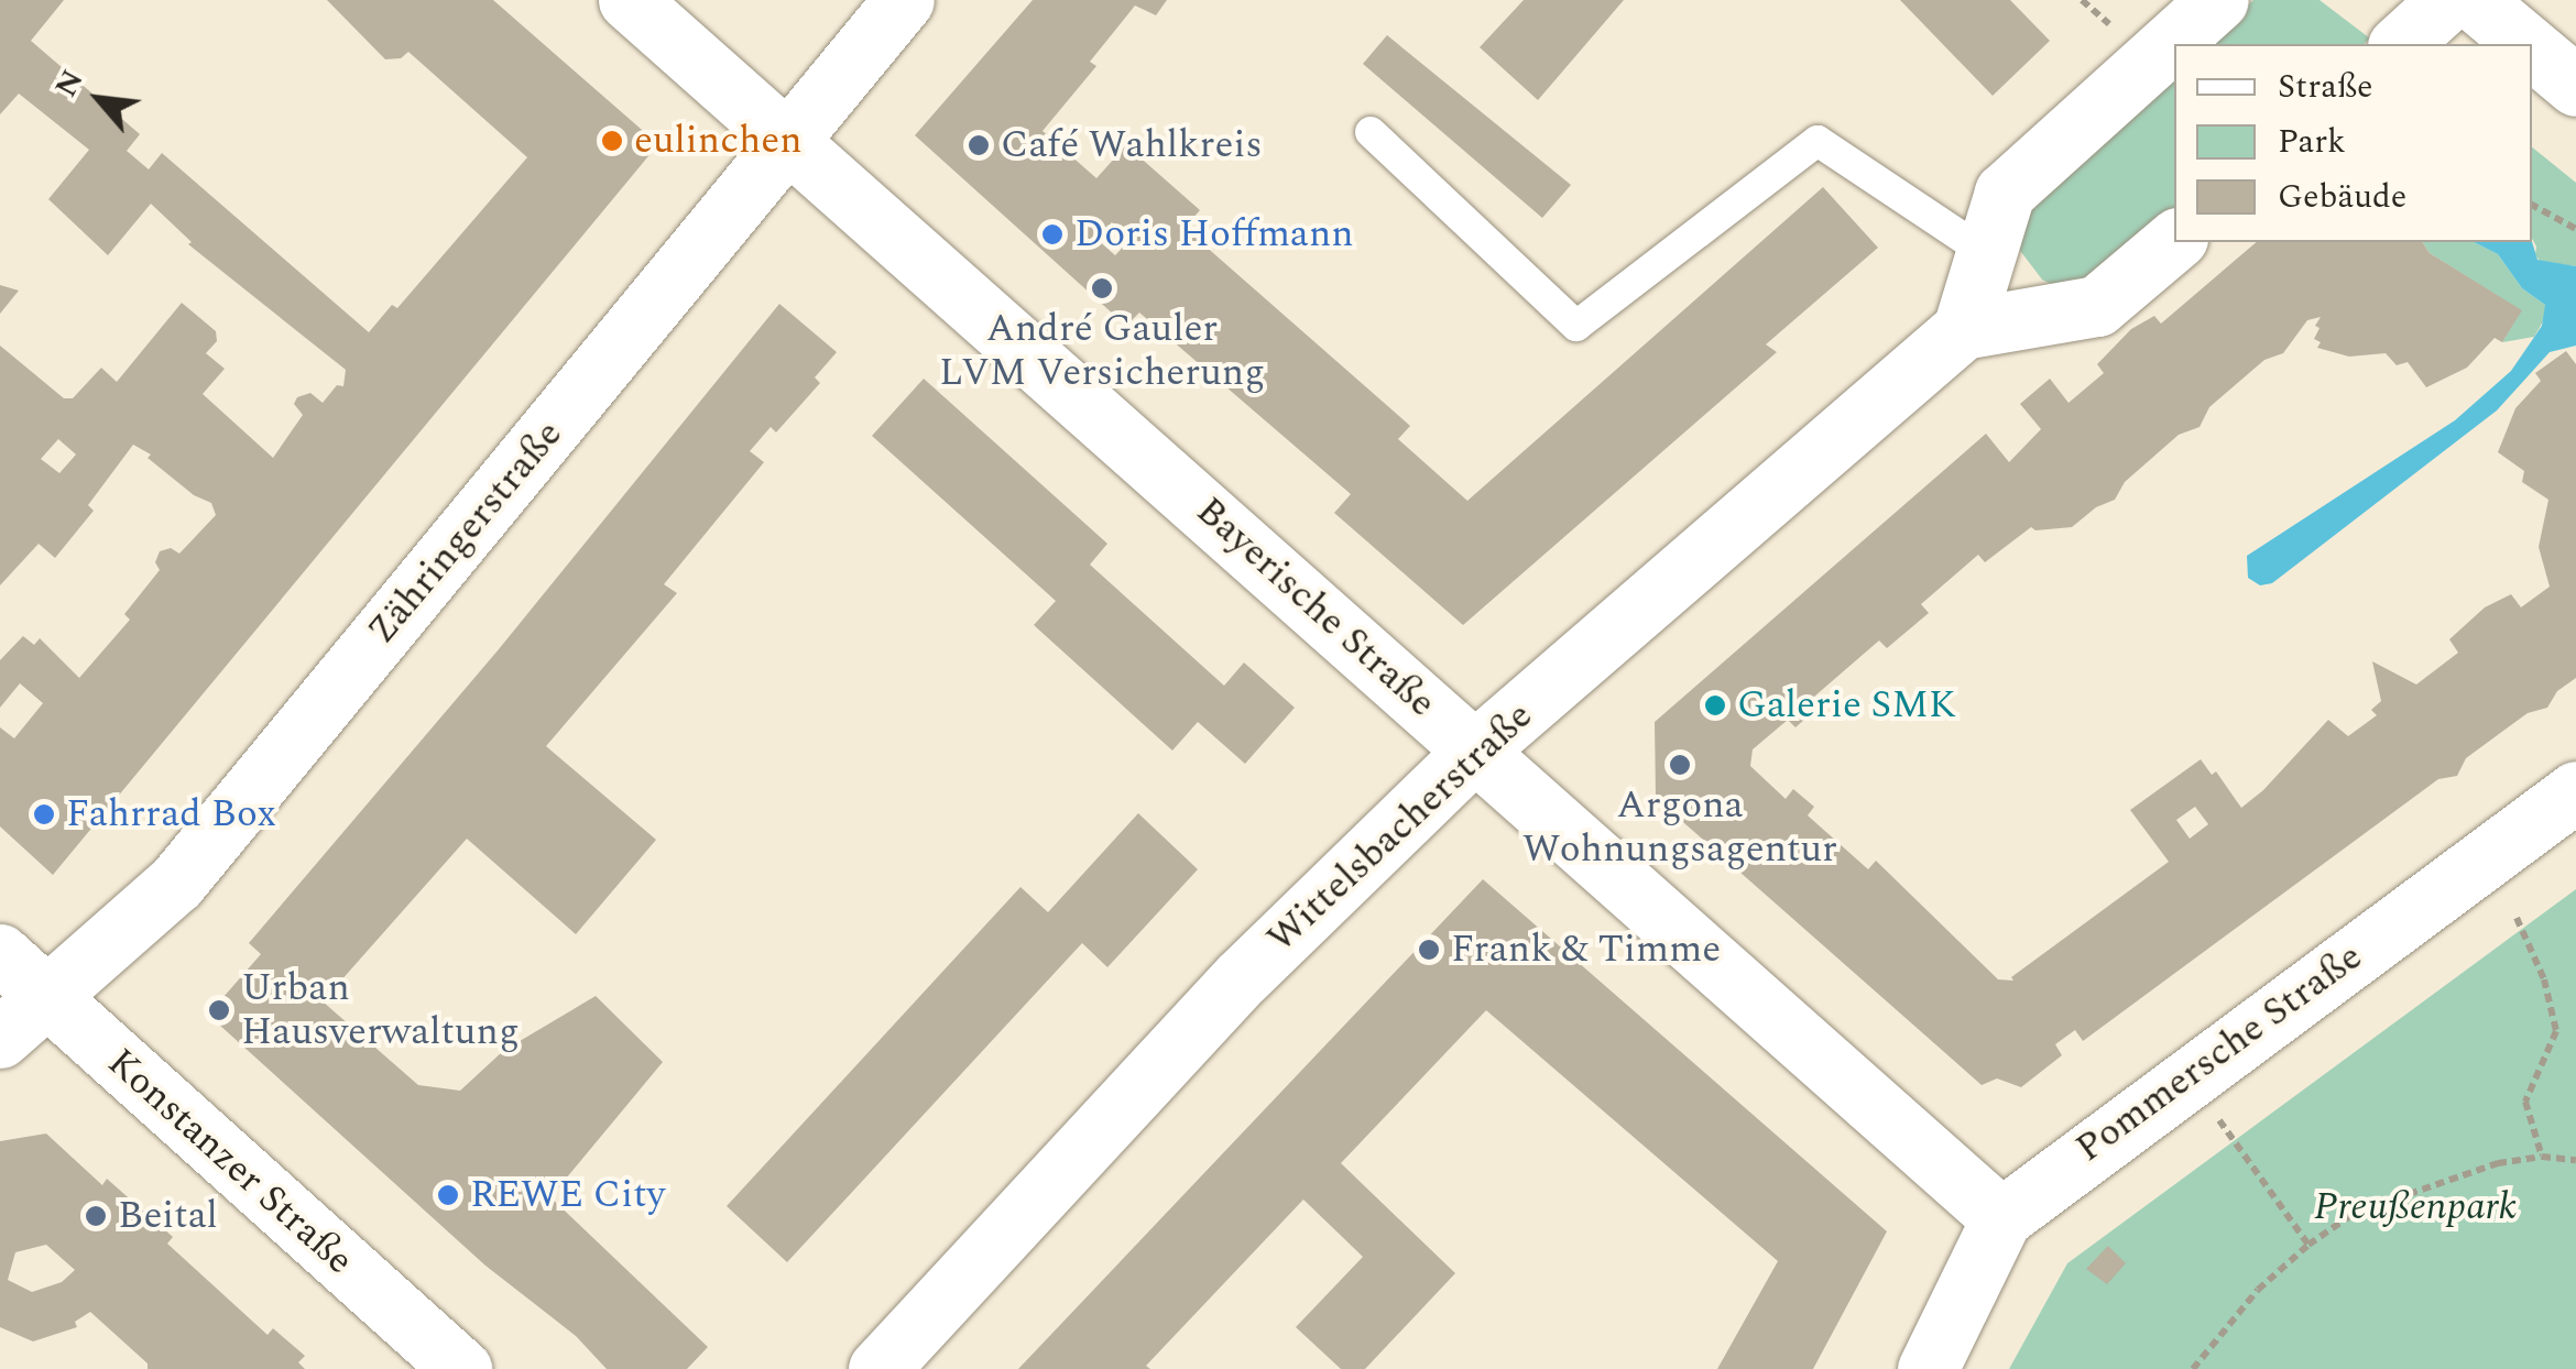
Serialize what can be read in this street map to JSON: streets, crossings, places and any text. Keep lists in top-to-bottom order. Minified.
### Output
{"streets":{"street":["Zähringerstraße","Bayerische Straße","Wittelsbacherstraße","Pommersche Straße","Konstanzer Straße"]},"crossings":[["Zähringerstraße","Bayerische Straße"],["Zähringerstraße","Konstanzer Straße"],["Bayerische Straße","Wittelsbacherstraße"],["Bayerische Straße","Pommersche Straße"]],"parks":["Preußenpark"],"places":["eulinchen","Café Wahlkreis","Doris Hoffmann","André Gauler LVM Versicherung","Galerie SMK","Argona Wohnungsagentur","Fahrrad Box","Frank & Timme","Urban Hausverwaltung","REWE City","Beital"],"legend":["Straße","Park","Gebäude"],"north":"top left"}
